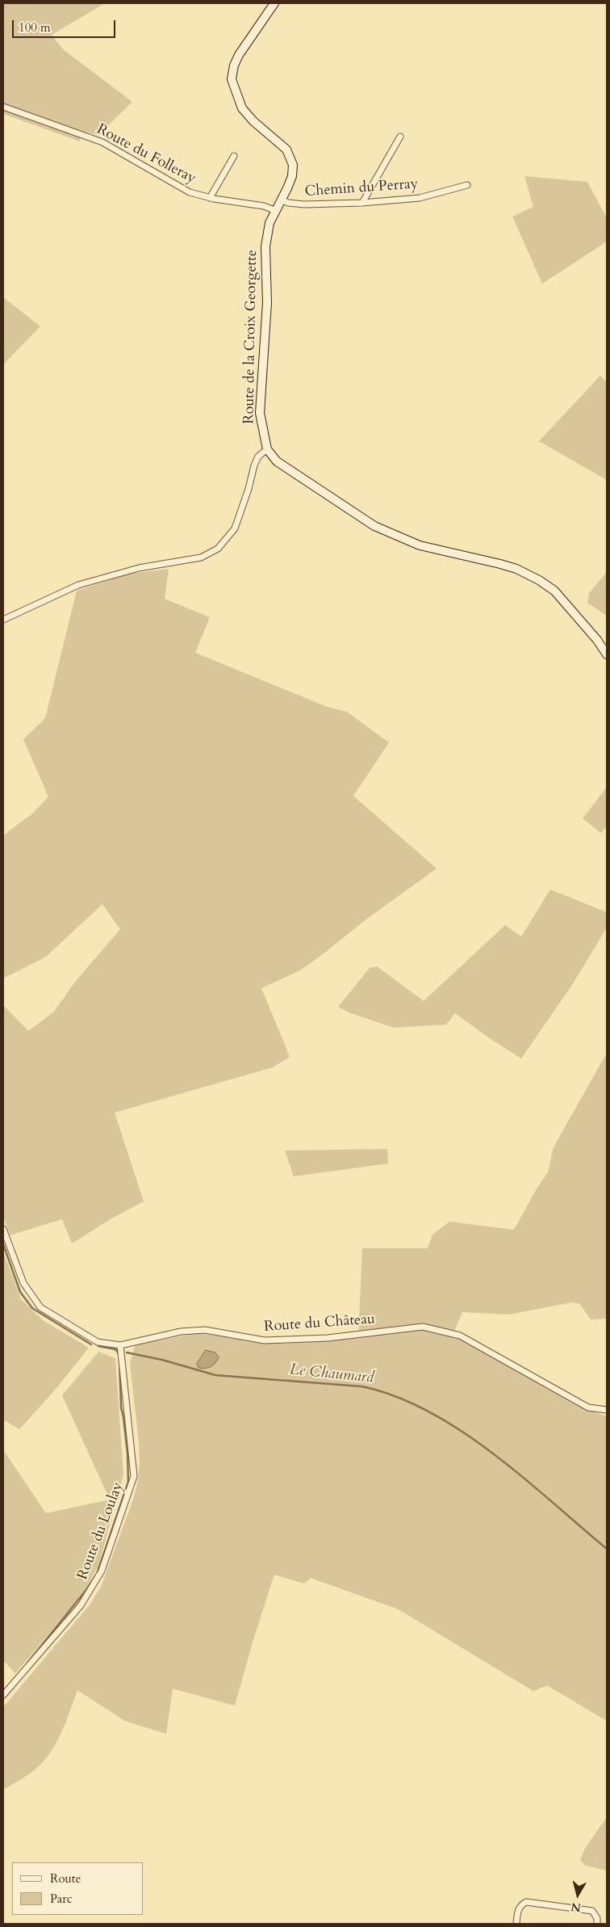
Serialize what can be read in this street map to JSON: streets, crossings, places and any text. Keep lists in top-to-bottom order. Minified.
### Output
{"streets":{"street":["Route du Folleray","Chemin du Perray","Route de la Croix Georgette","Route du Château","Route du Loulay"]},"crossings":[["Route du Folleray","Route de la Croix Georgette"],["Chemin du Perray","Route de la Croix Georgette"],["Route du Château","Route du Loulay"]],"water":["Le Chaumard"],"legend":["Route","Parc"],"scale_bar":"100 m","north":"bottom"}
